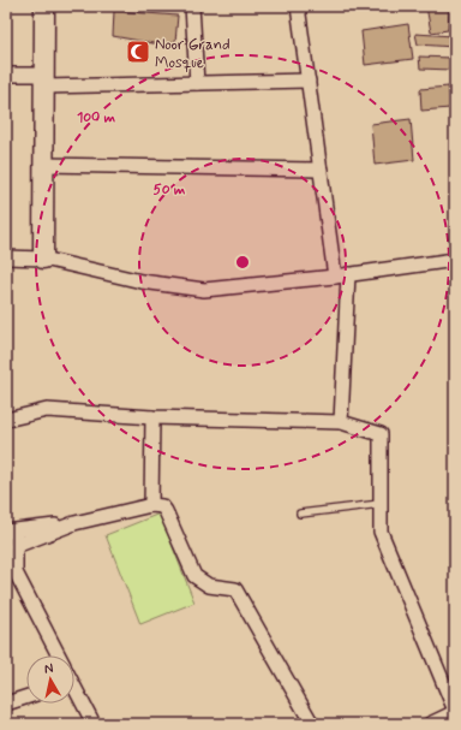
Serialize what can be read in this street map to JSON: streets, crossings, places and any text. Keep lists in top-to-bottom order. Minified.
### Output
{"places":{"mosque":["Noor Grand Mosque"]},"north":"top","rings":["100 m","50 m"]}
